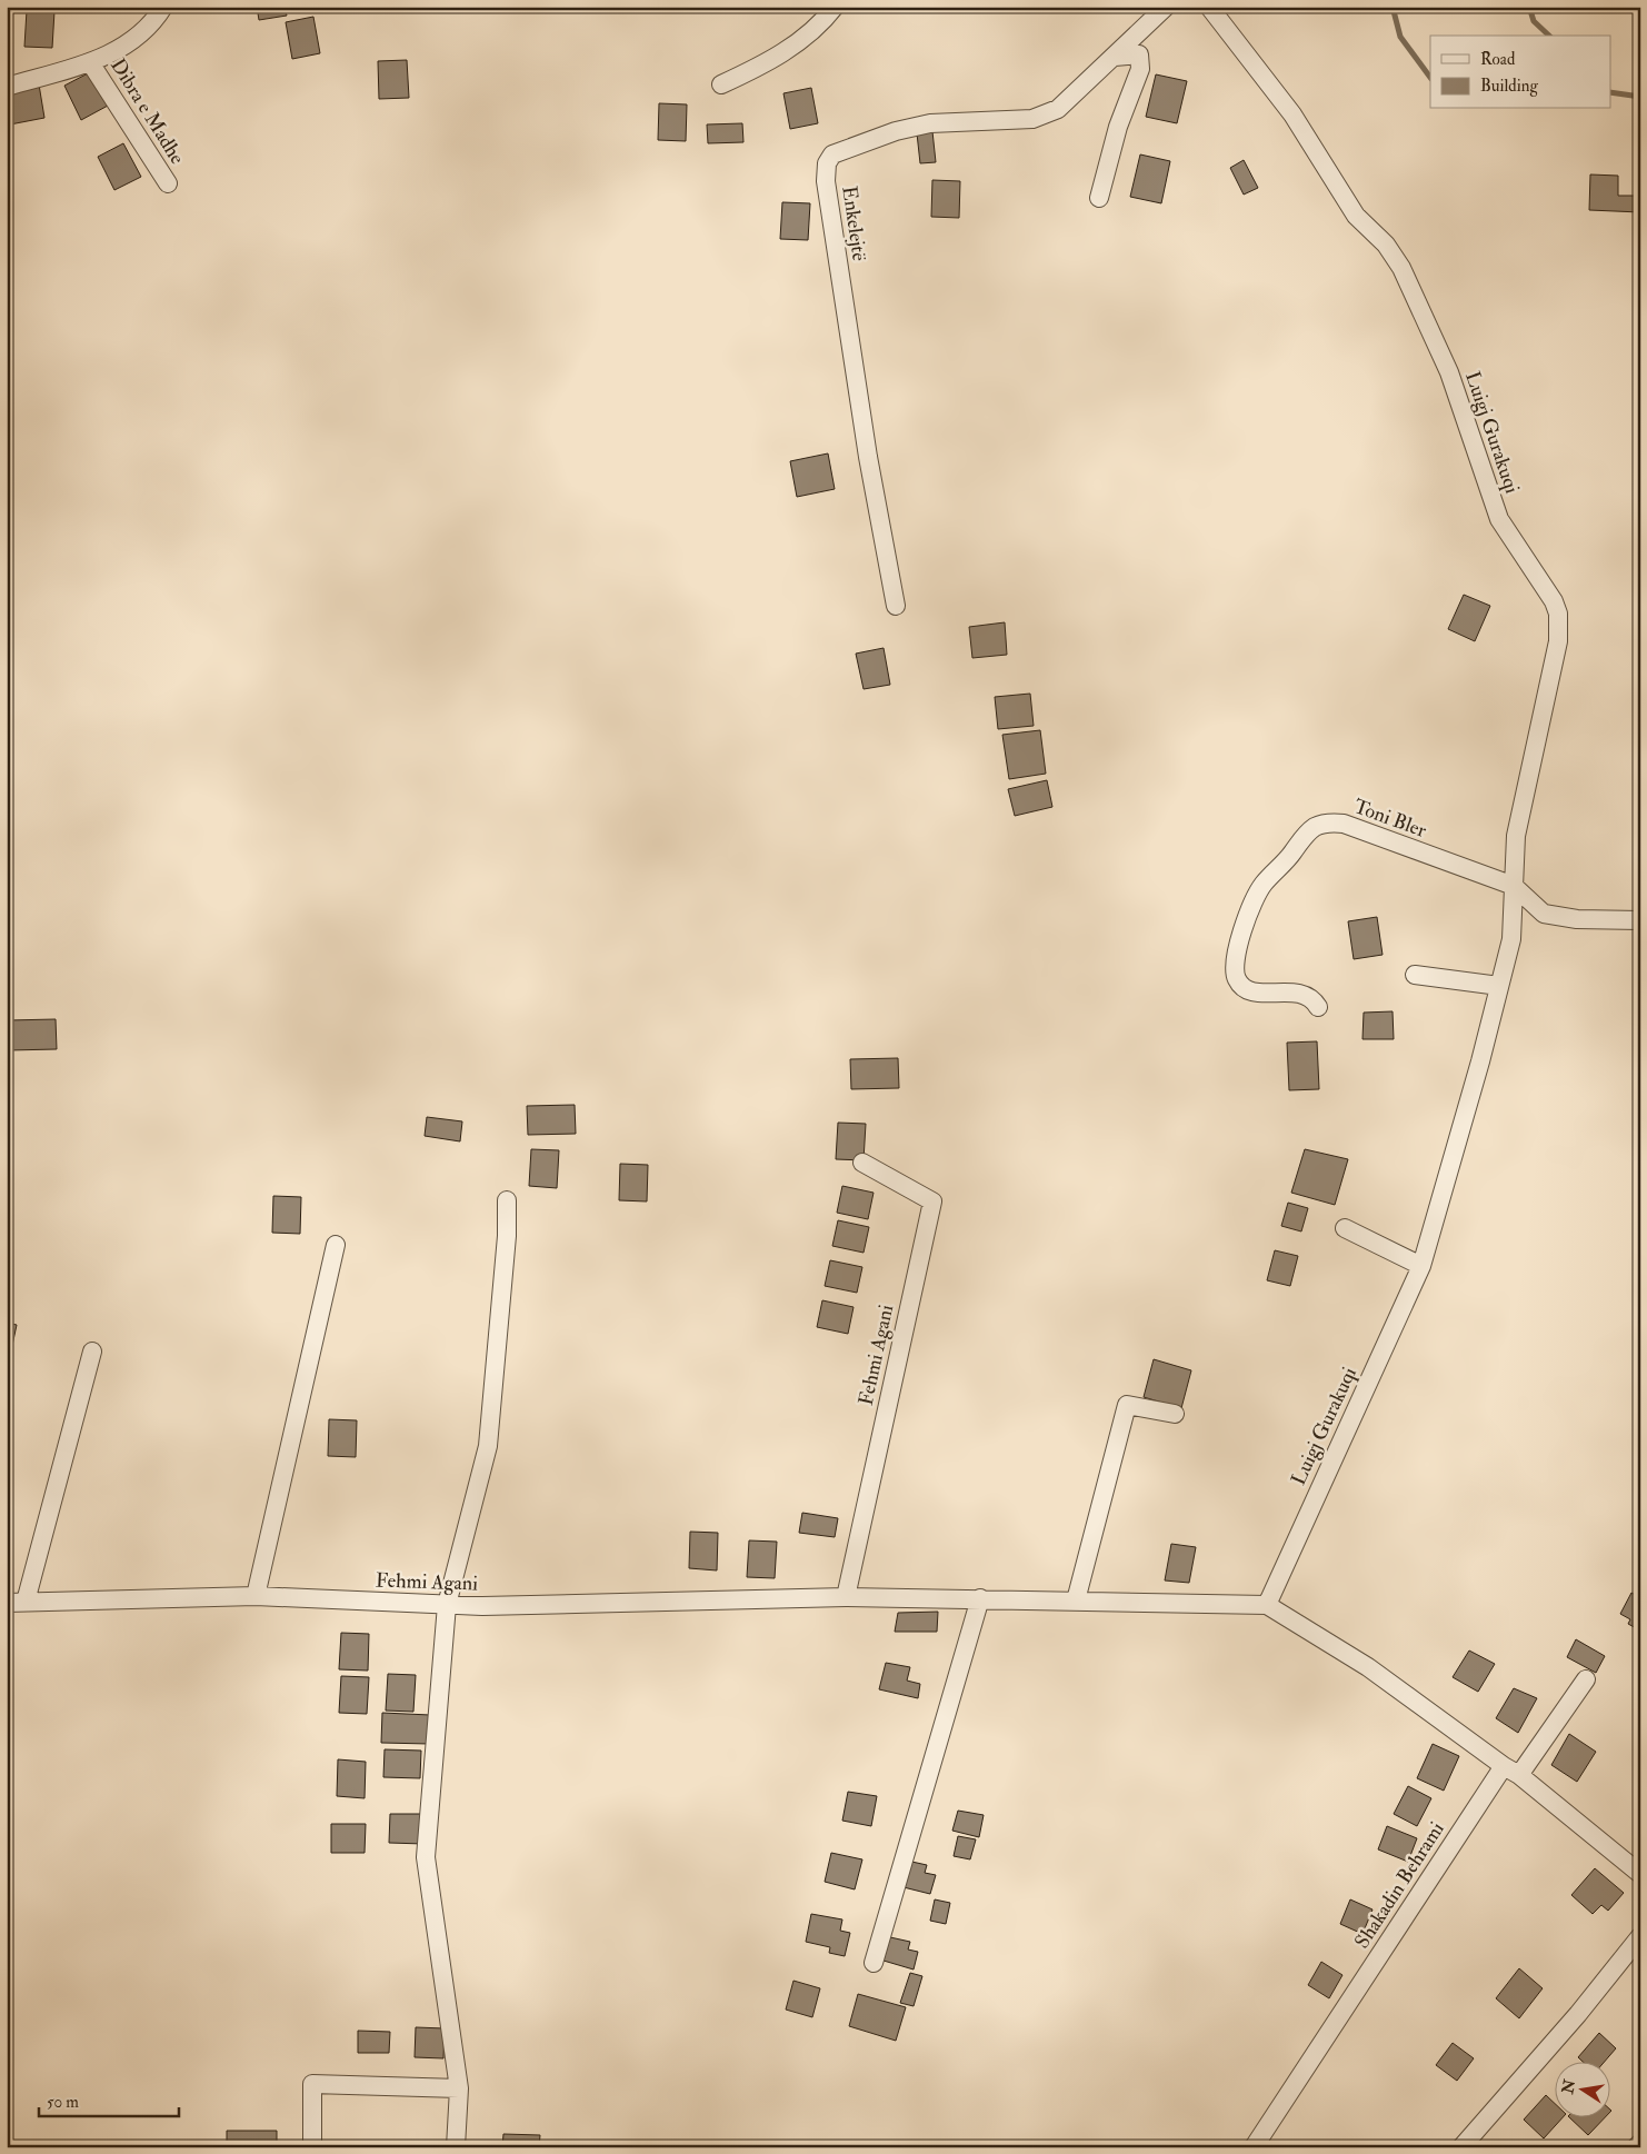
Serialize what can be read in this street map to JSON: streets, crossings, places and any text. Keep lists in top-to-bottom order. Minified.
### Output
{"streets":{"street":["Dibra e Madhe","Enkelejtë","Luigj Gurakuqi","Toni Bler","Fehmi Agani","Shakadin Behrami"]},"crossings":[["Luigj Gurakuqi","Toni Bler"],["Luigj Gurakuqi","Fehmi Agani"]],"legend":["Road","Building"],"scale_bar":"50 m","north":"left"}
